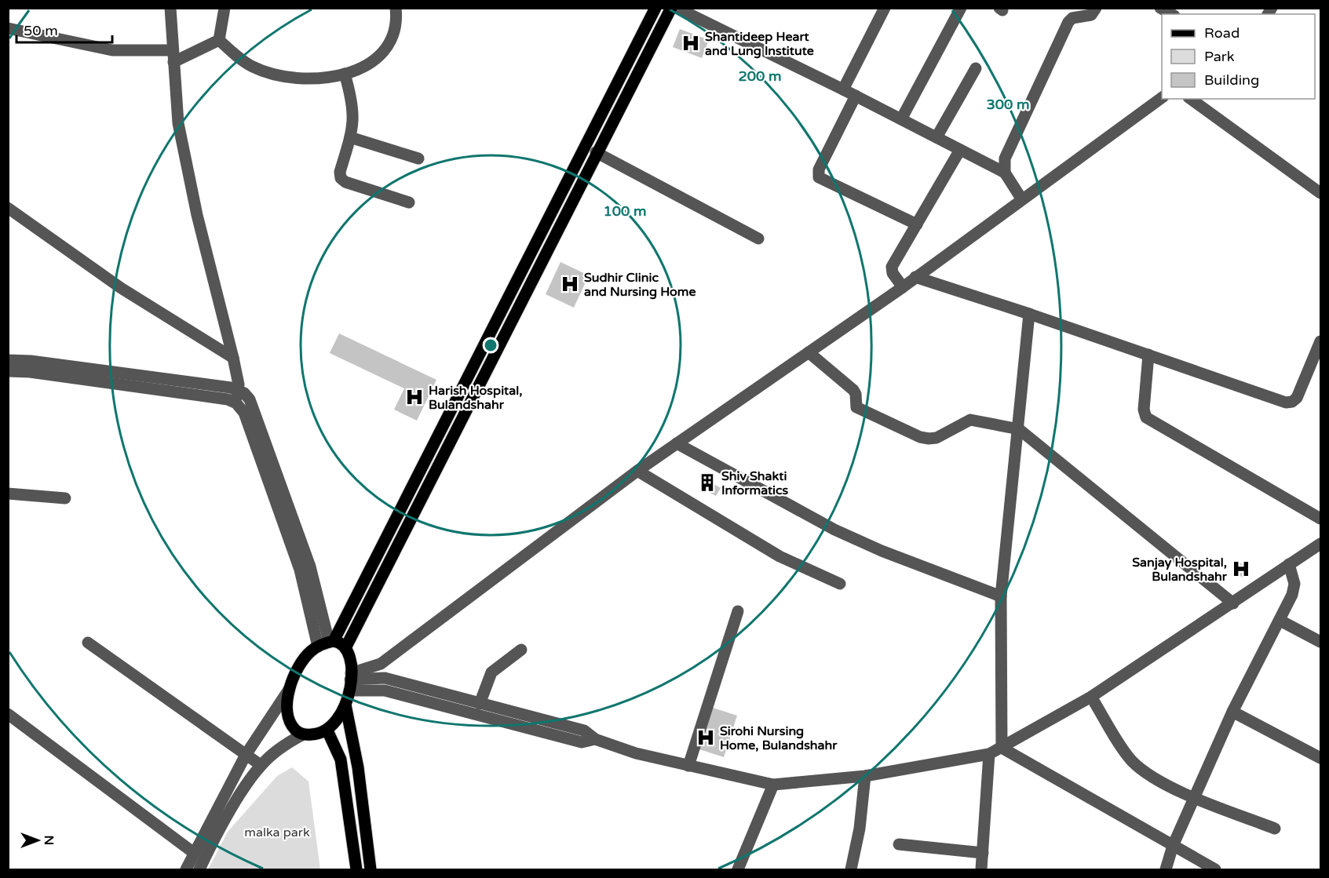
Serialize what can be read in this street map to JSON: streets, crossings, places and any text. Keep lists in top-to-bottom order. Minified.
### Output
{"parks":["malka park"],"places":{"hospital":["Shantideep Heart and Lung Institute","Sudhir Clinic and Nursing Home","Harish Hospital, Bulandshahr","Sanjay Hospital, Bulandshahr","Sirohi Nursing Home, Bulandshahr"],"building":["Shiv Shakti Informatics"]},"legend":["Road","Park","Building"],"scale_bar":"50 m","north":"right","rings":["200 m","300 m","100 m"]}
